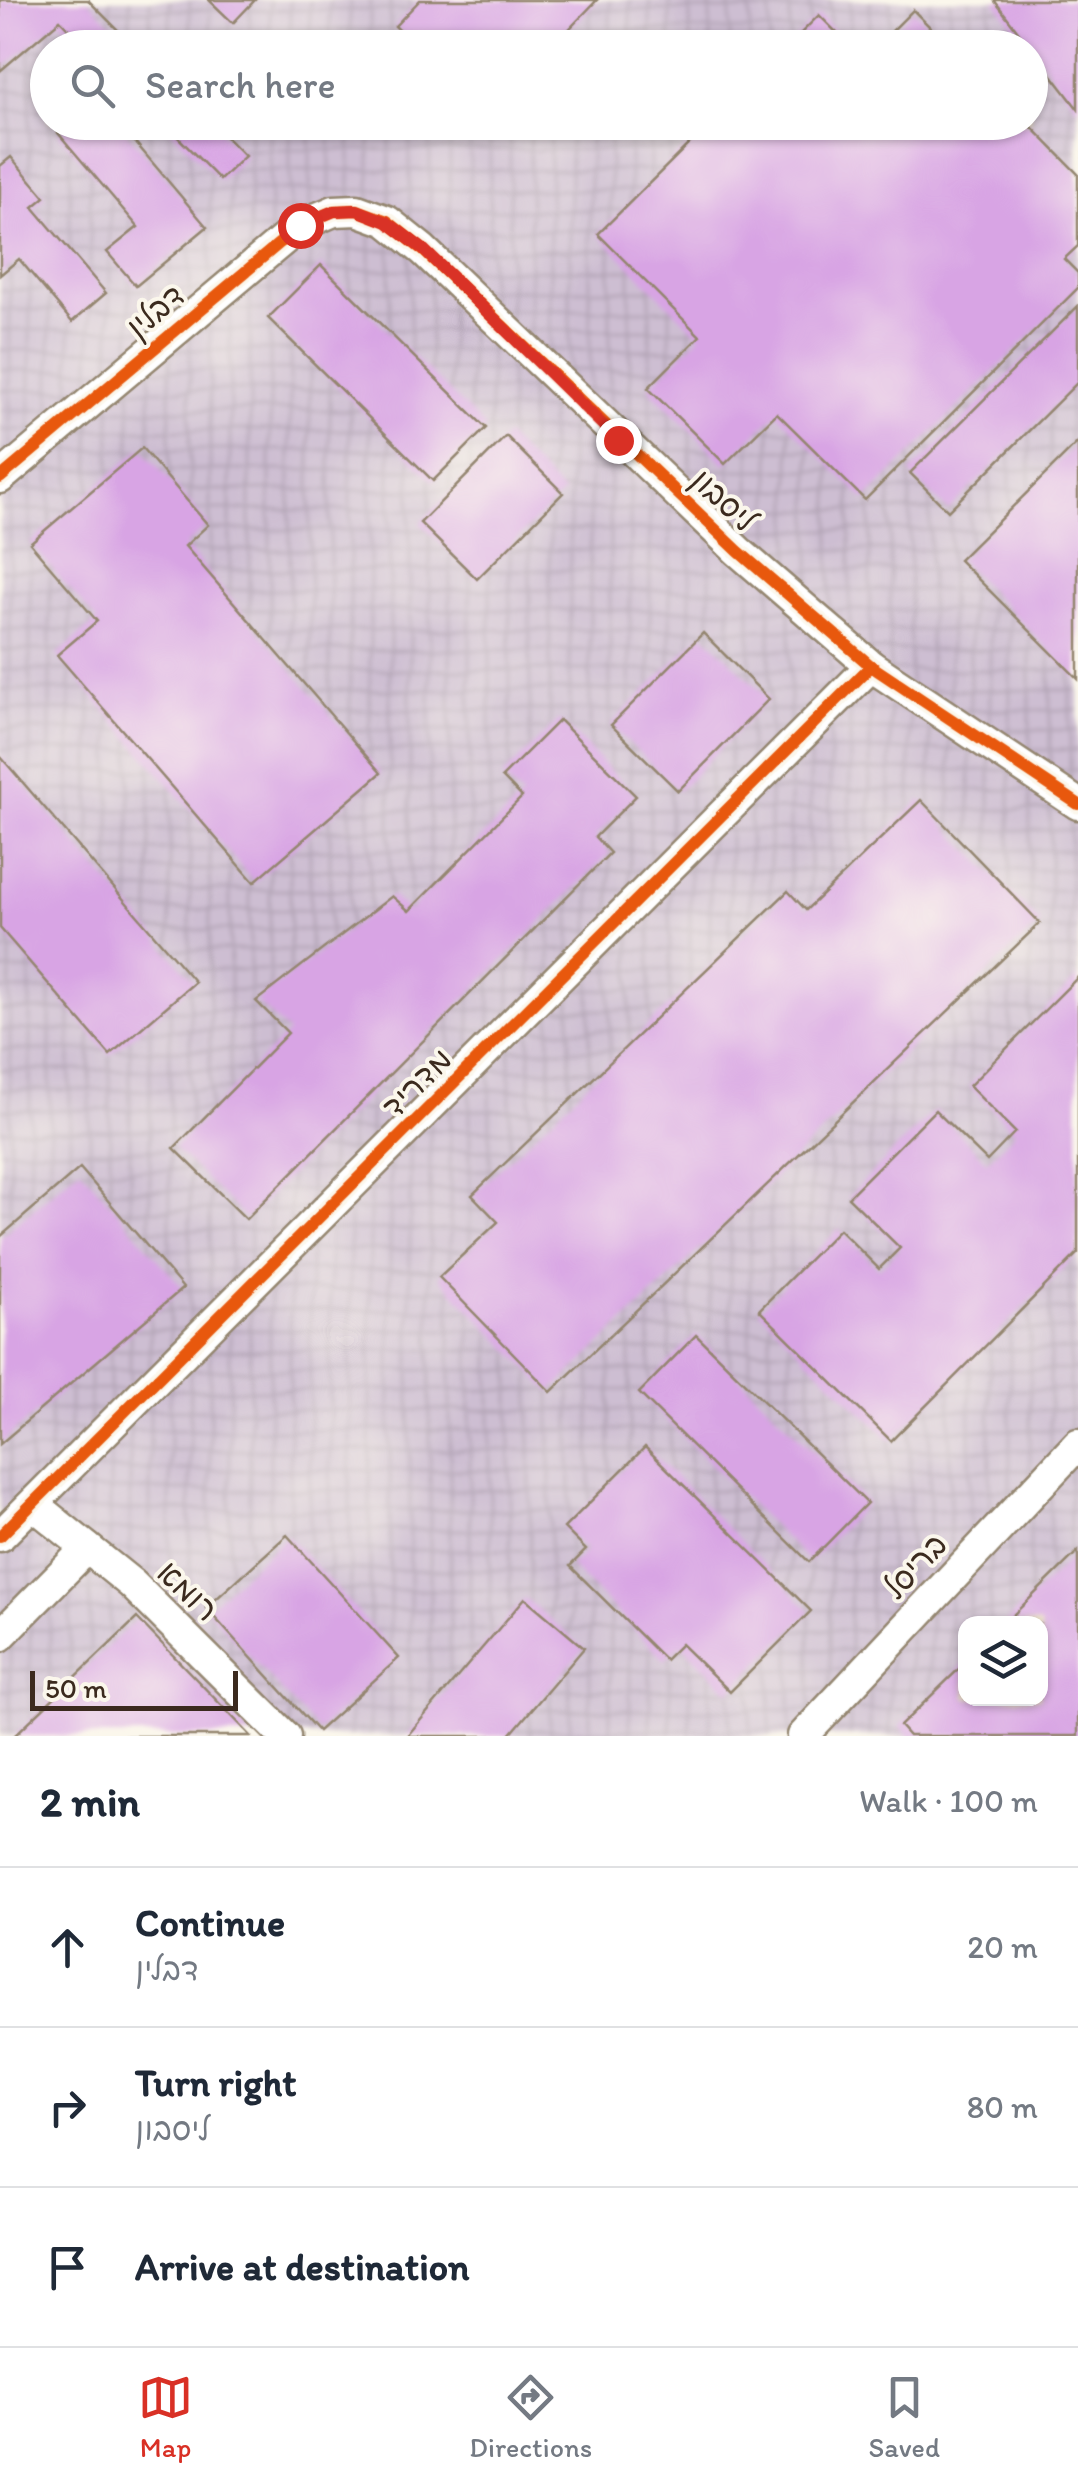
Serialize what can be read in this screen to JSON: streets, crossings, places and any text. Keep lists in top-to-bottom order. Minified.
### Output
{"streets":{"street":["דבלין","ליסבון","מדריד","בריסל","רומא"]},"crossings":[["דבלין","ליסבון"],["ליסבון","מדריד"],["מדריד","רומא"]],"scale_bar":"50 m","page":{"search":"Search here","scale":"50 m","heading":["2 min","Walk · 100 m"],"list":[["Continue","דבלין","20 m"],["Turn right","ליסבון","80 m"],"Arrive at destination"],"nav":["Map","Directions","Saved"]}}
